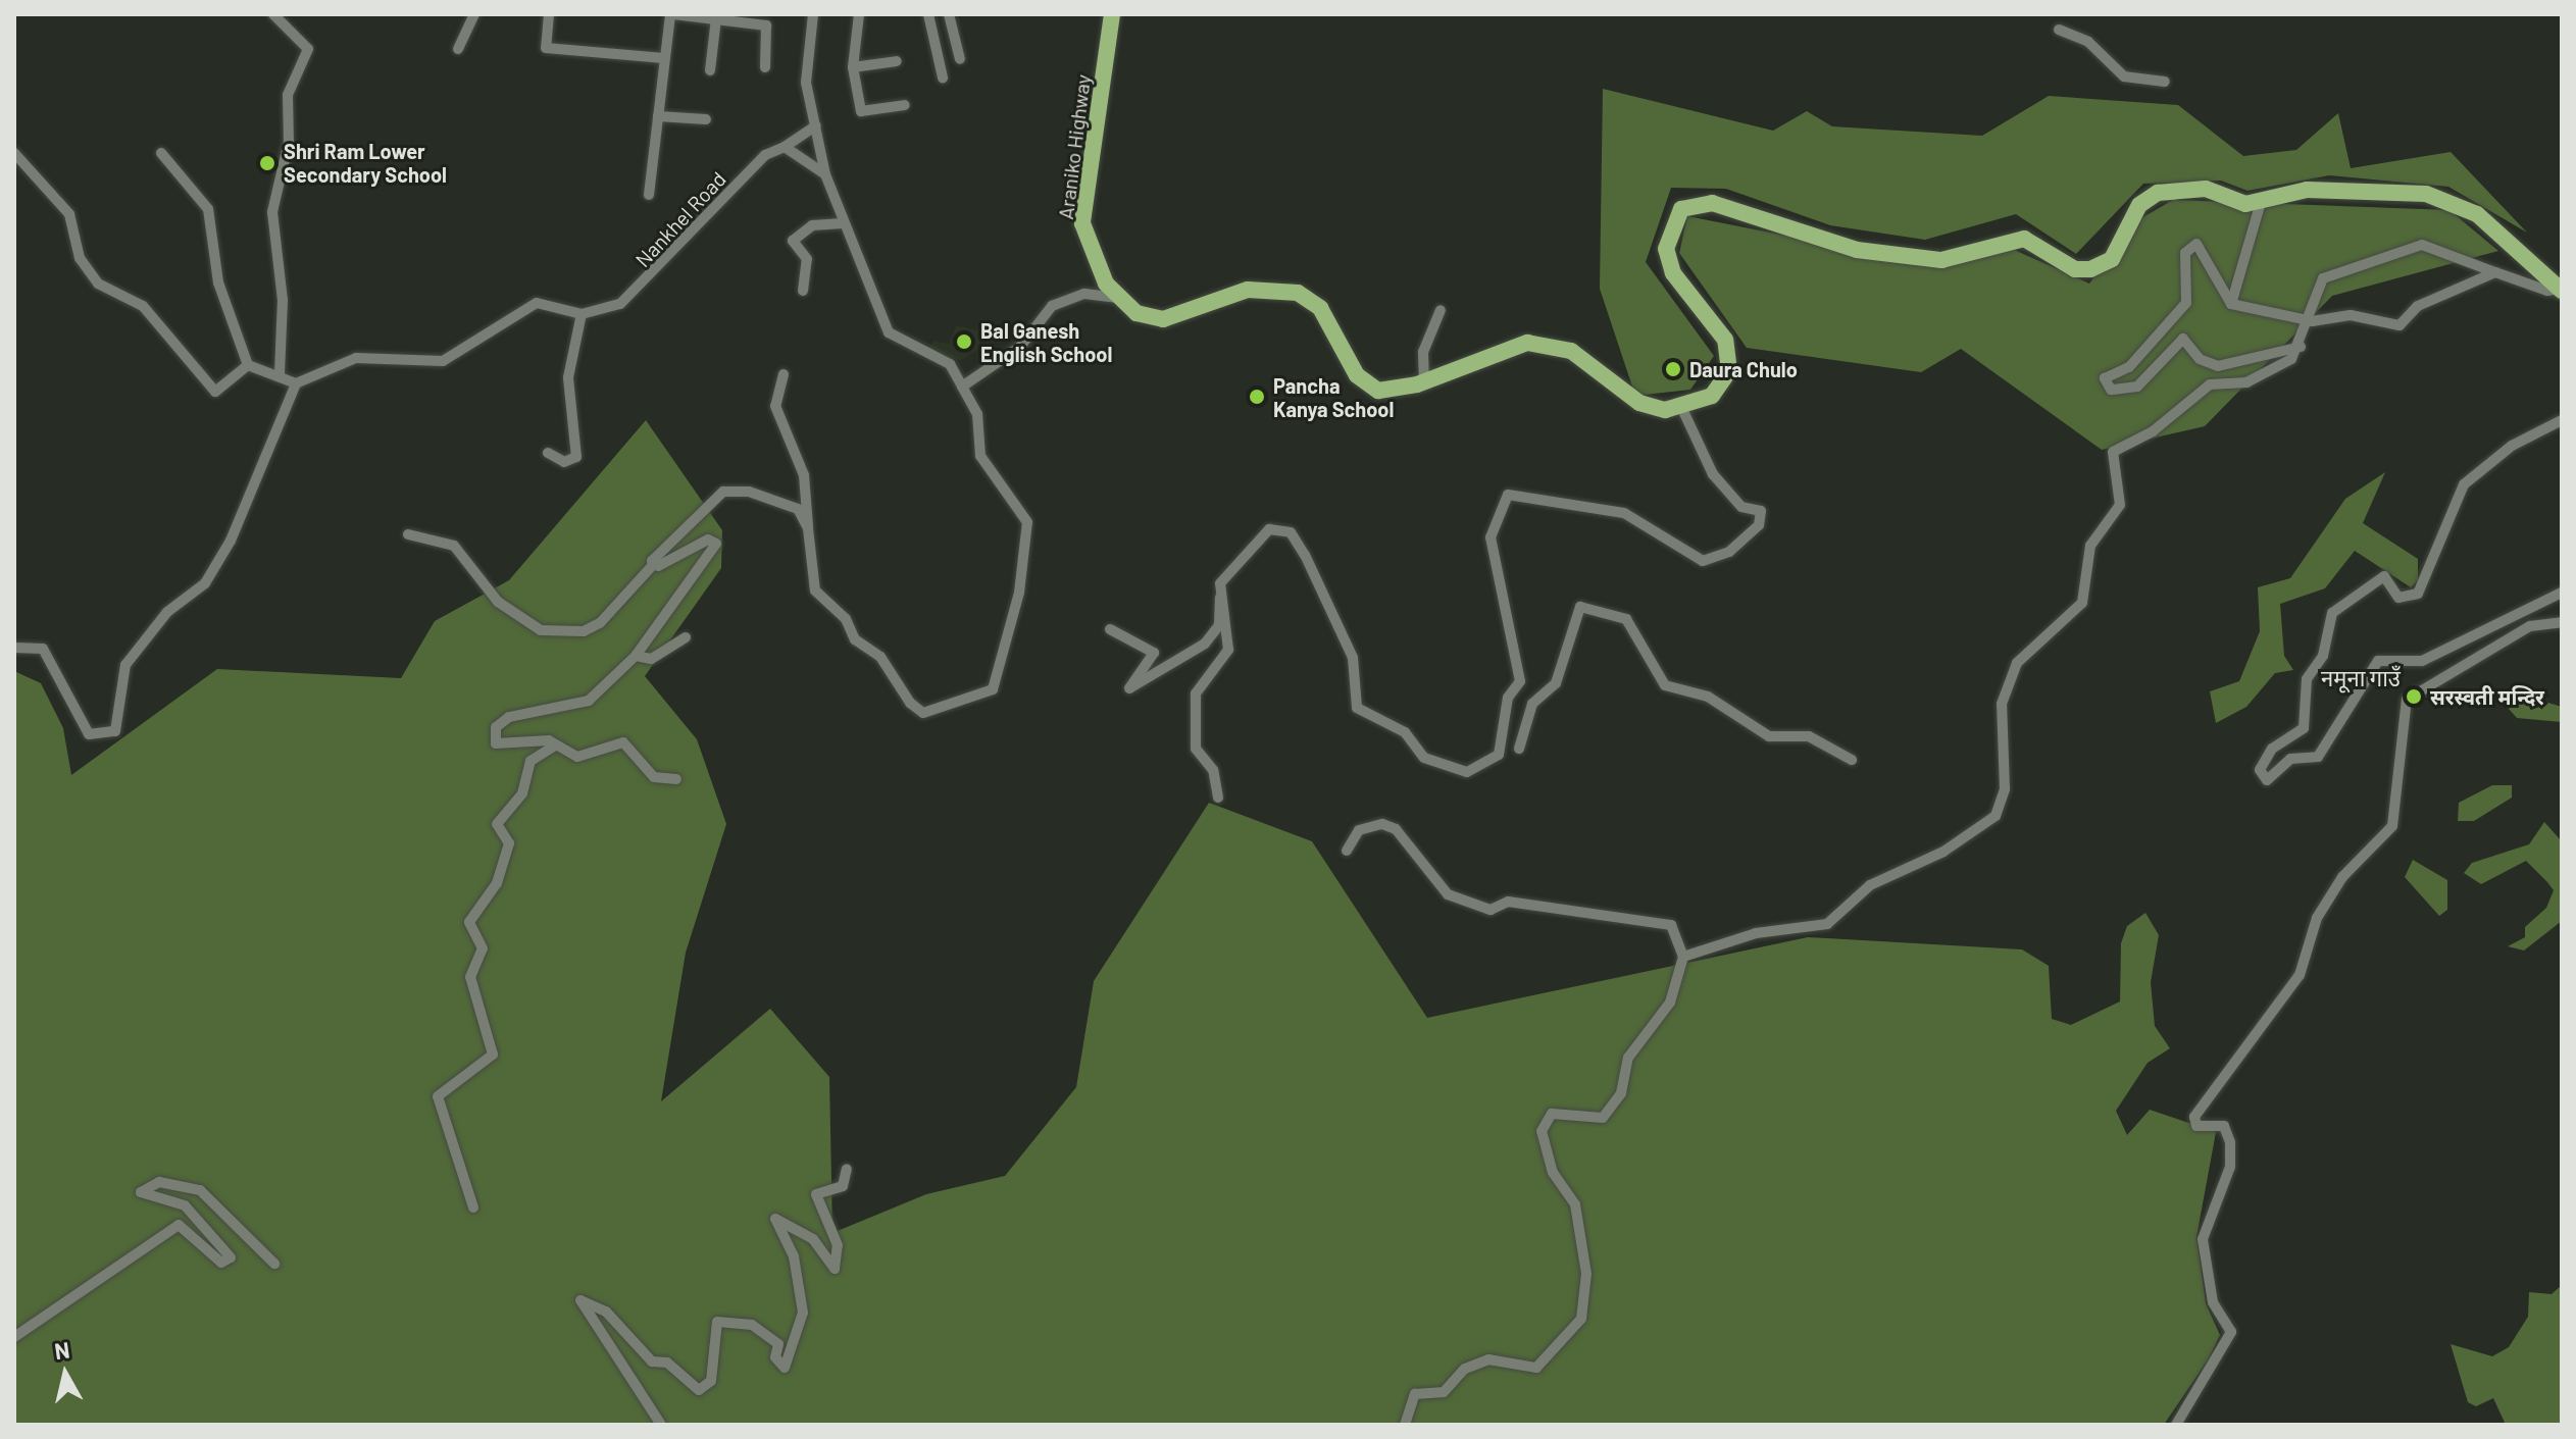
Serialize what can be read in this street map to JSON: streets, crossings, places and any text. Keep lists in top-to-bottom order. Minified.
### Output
{"streets":{"highway":["Araniko Highway"],"street":["Nankhel Road"]},"districts":["नमूना गाउँ"],"places":["Shri Ram Lower Secondary School","Bal Ganesh English School","Daura Chulo","Pancha Kanya School","सरस्वती मन्दिर"],"north":"top"}
